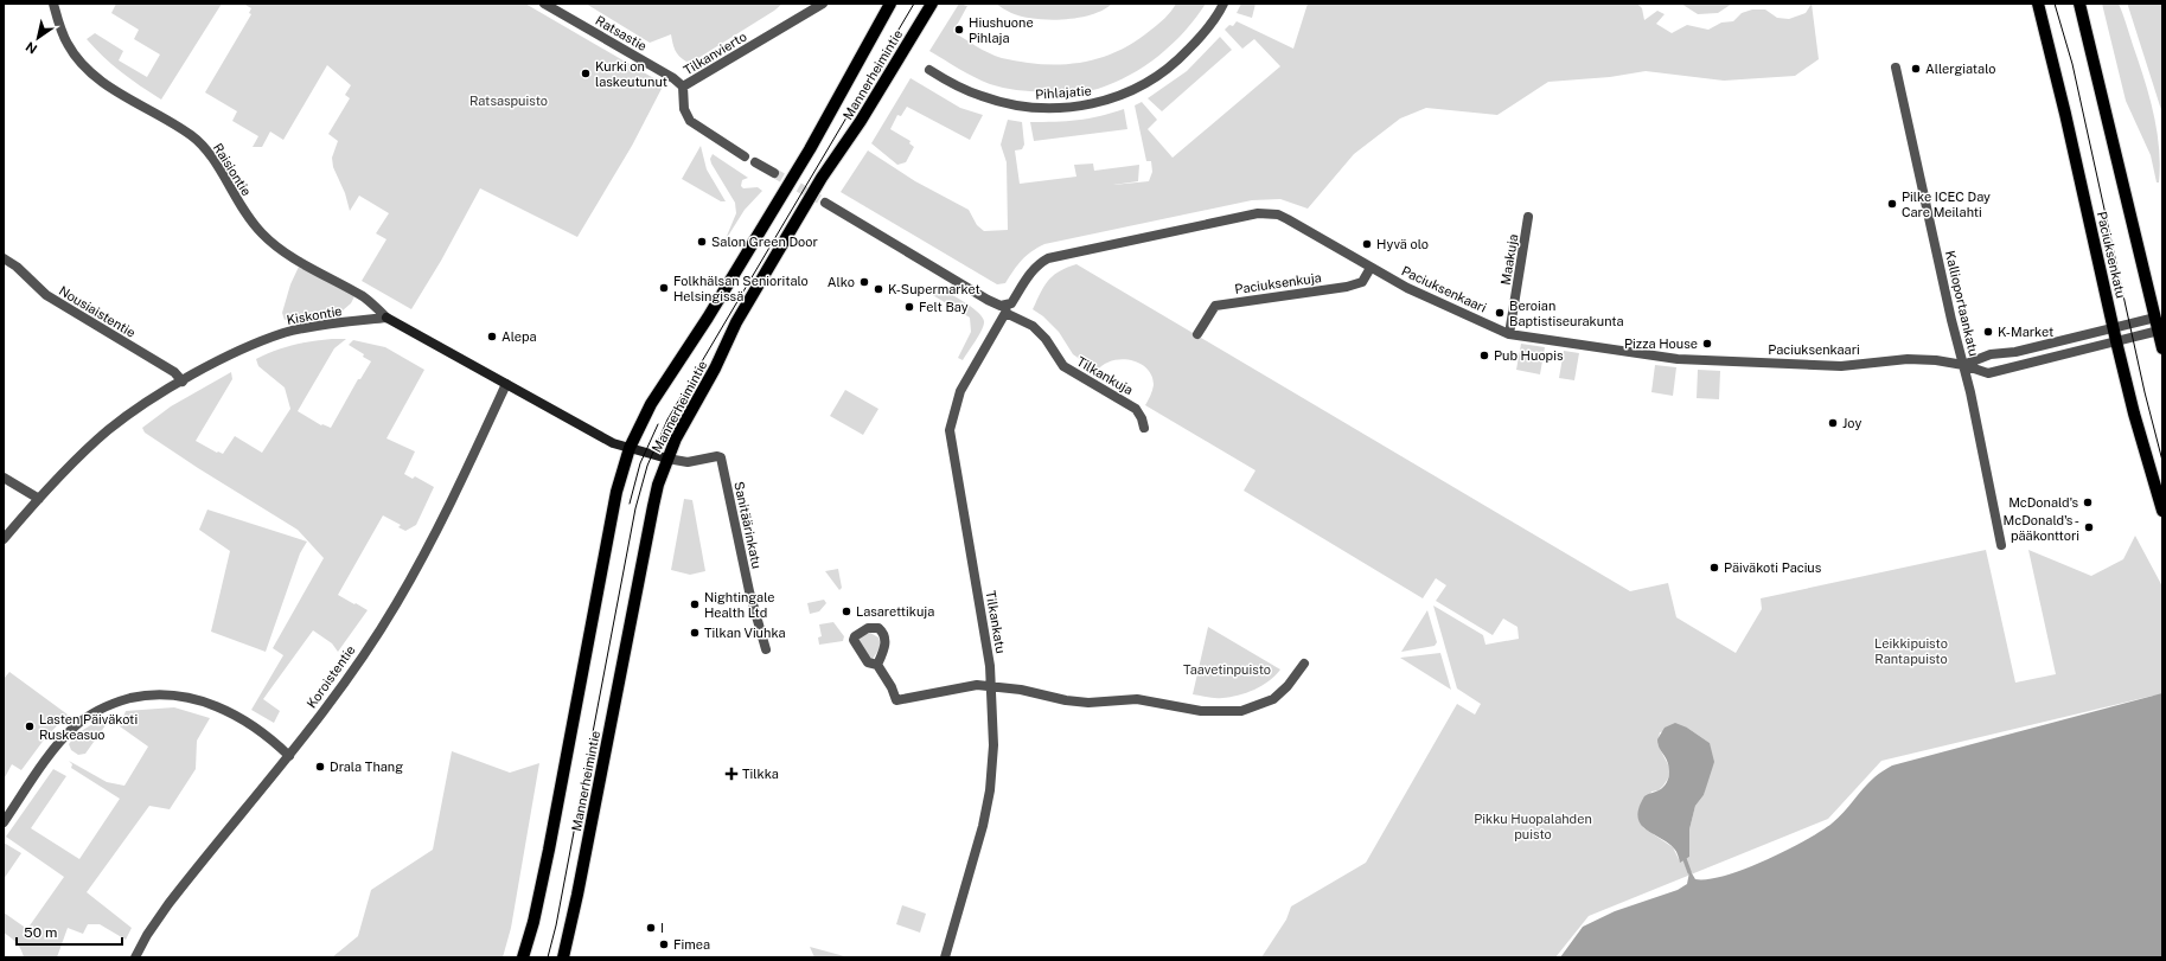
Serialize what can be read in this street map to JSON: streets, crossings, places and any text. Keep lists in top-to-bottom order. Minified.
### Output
{"streets":{"main road":["Mannerheimintie","Paciuksenkatu"],"street":["Ratsastie","Tilkanvierto","Pihlajatie","Raisiontie","Maakuja","Paciuksenkuja","Paciuksenkaari","Kallioportaankatu","Nousiaistentie","Kiskontie","Tilkankuja","Sanitäärinkatu","Tilkankatu","Koroistentie"]},"crossings":[["Ratsastie","Tilkanvierto"],["Mannerheimintie","Sanitäärinkatu"],["Raisiontie","Kiskontie"],["Paciuksenkatu","Paciuksenkaari"],["Maakuja","Paciuksenkaari"],["Paciuksenkuja","Paciuksenkaari"],["Paciuksenkaari","Kallioportaankatu"],["Paciuksenkaari","Tilkankuja"],["Paciuksenkaari","Tilkankatu"],["Nousiaistentie","Kiskontie"],["Tilkankuja","Tilkankatu"]],"parks":["Ratsaspuisto","Leikkipuisto Rantapuisto","Taavetinpuisto","Pikku Huopalahden puisto"],"places":{"other":["Hiushuone Pihlaja","Allergiatalo","Kurki on laskeutunut","Pilke ICEC Day Care Meilahti","Salon Green Door","Hyvä olo","Alko","Folkhälsan Senioritalo Helsingissä","K-Supermarket","Felt Bay","Beroian Baptistiseurakunta","K-Market","Alepa","Pizza House","Pub Huopis","Joy","McDonald's","McDonald's - pääkonttori","Päiväkoti Pacius","Nightingale Health Ltd","Lasarettikuja","Tilkan Viuhka","Lasten Päiväkoti Ruskeasuo","Drala Thang","I","Fimea"],"health":["Tilkka"]},"scale_bar":"50 m","north":"bottom left"}
